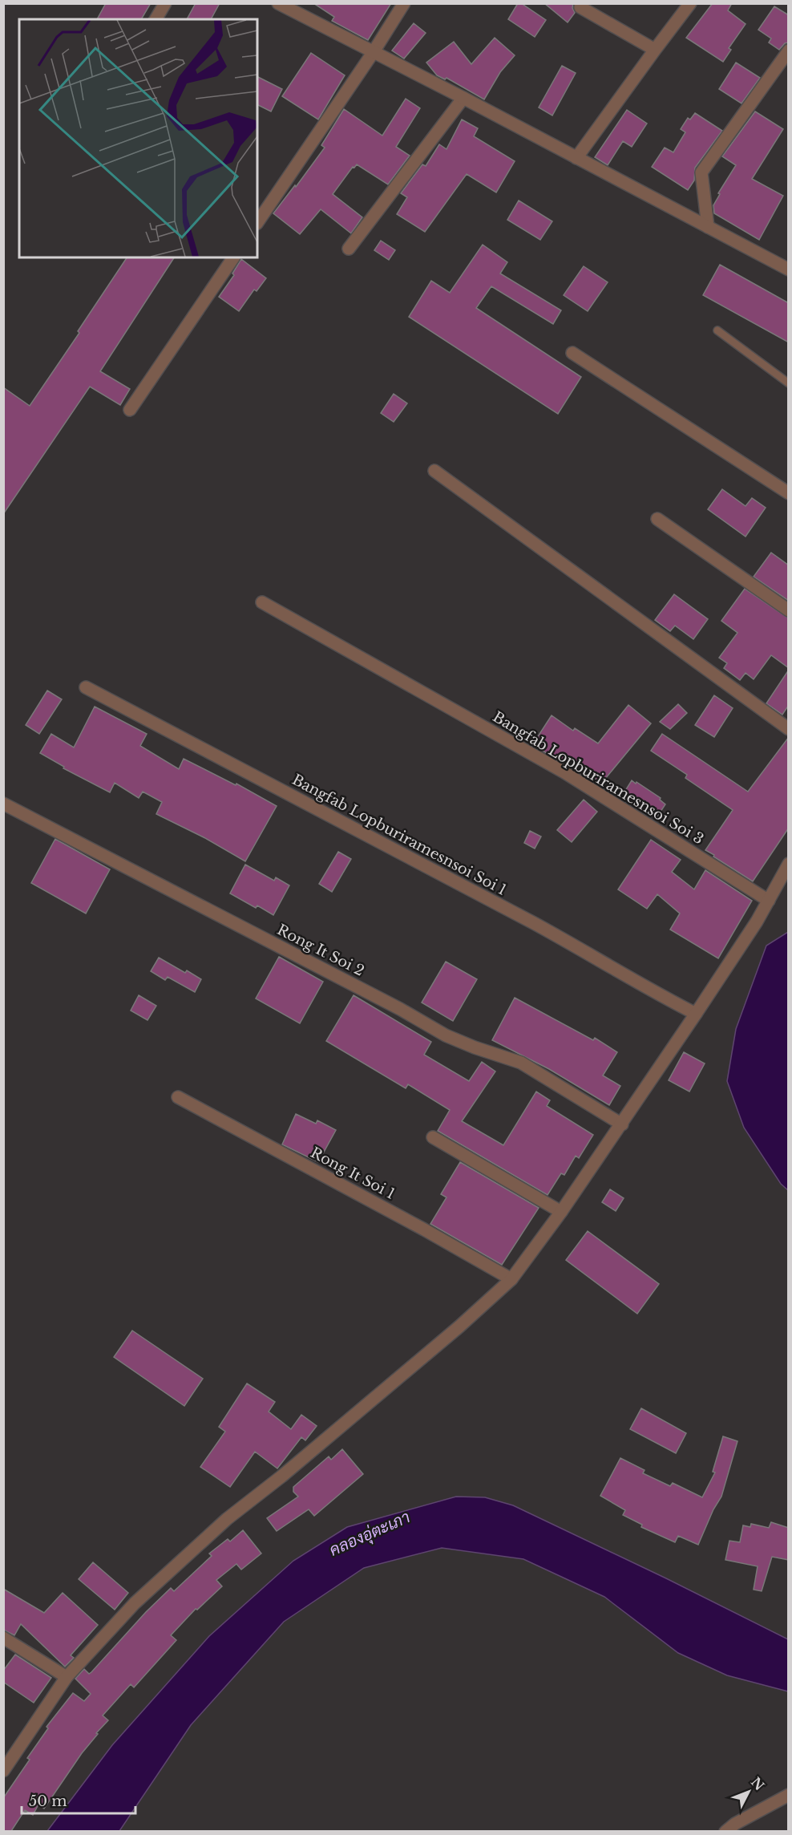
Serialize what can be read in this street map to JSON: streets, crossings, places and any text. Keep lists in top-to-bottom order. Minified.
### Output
{"streets":{"street":["Bangfab Lopburiramesnsoi Soi 3","Bangfab Lopburiramesnsoi Soi 1","Rong It Soi 2","Rong It Soi 1"]},"water":["คลองอุ่ตะเภา"],"scale_bar":"50 m","north":"top right"}
